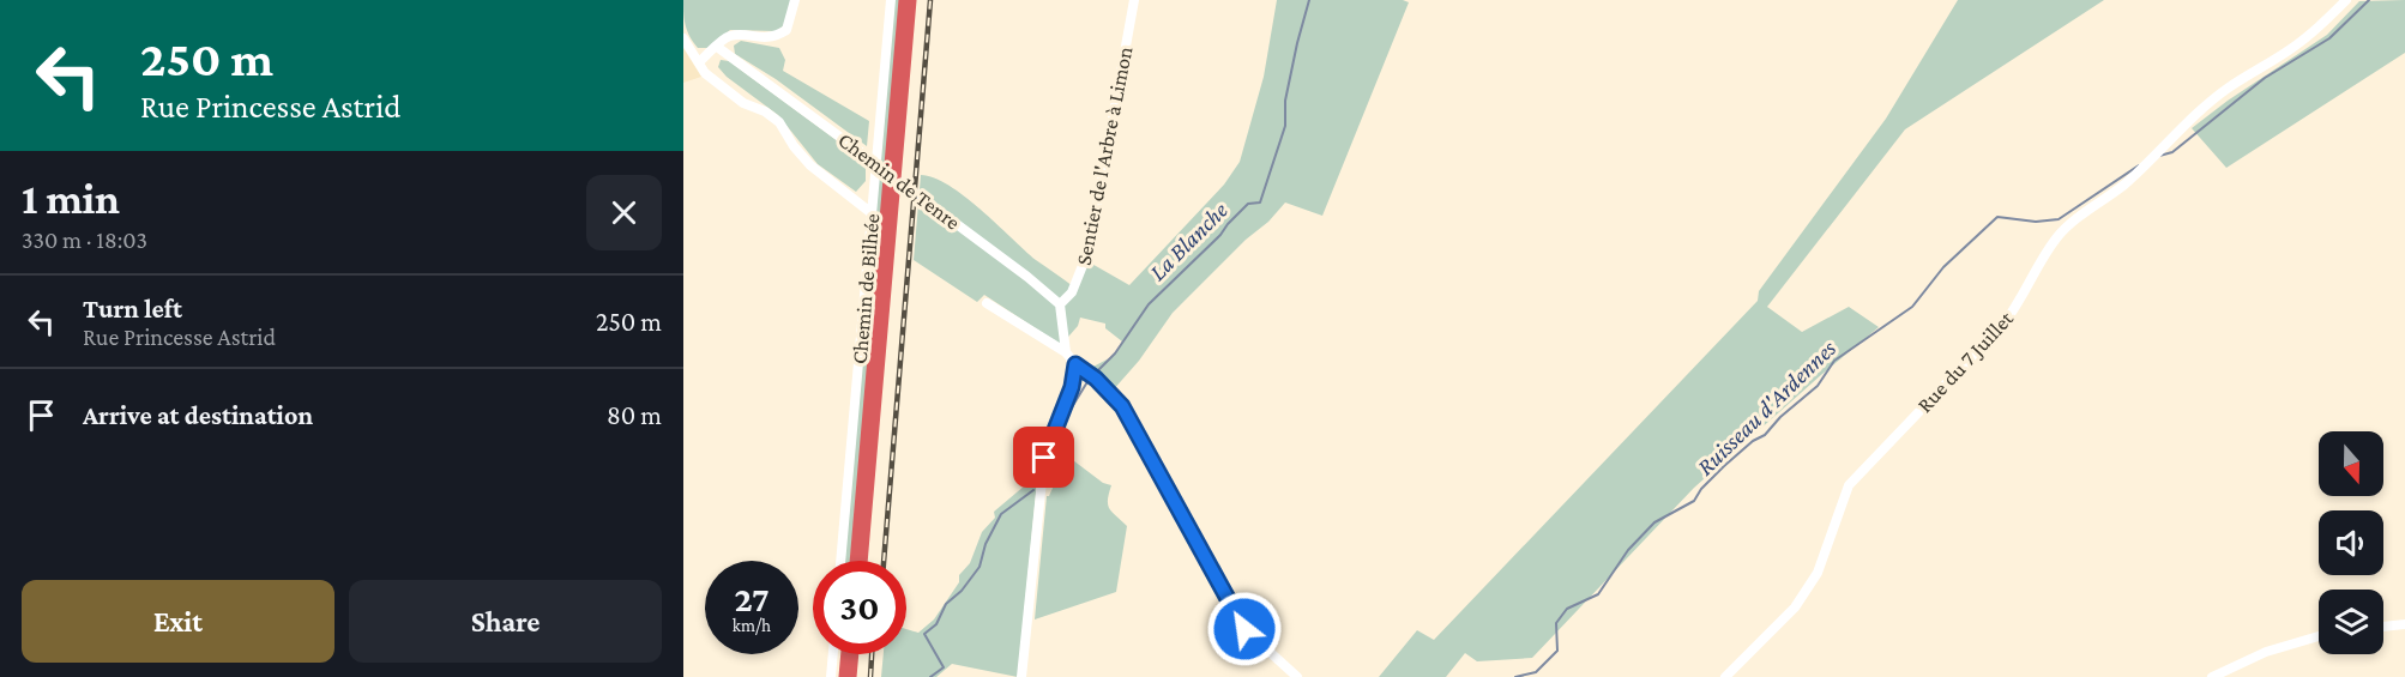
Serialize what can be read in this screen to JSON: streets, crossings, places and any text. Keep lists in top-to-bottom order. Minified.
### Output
{"streets":{"street":["Sentier de l'Arbre à Limon","Chemin de Tenre","Chemin de Bilhée","Rue du 7 Juillet"]},"crossings":[["Sentier de l'Arbre à Limon","Chemin de Tenre"],["Chemin de Tenre","Chemin de Bilhée"]],"water":["La Blanche","Ruisseau d'Ardennes"],"north":"bottom","page":{"turn":["250 m","Rue Princesse Astrid"],"heading":["1 min","330 m · 18:03"],"list":[{"name":"Turn left","note":"Rue Princesse Astrid","value":"250 m"},{"name":"Arrive at destination","value":"80 m"}],"speed":"27 km/h","limit":"30","buttons":["Exit","Share"]}}
